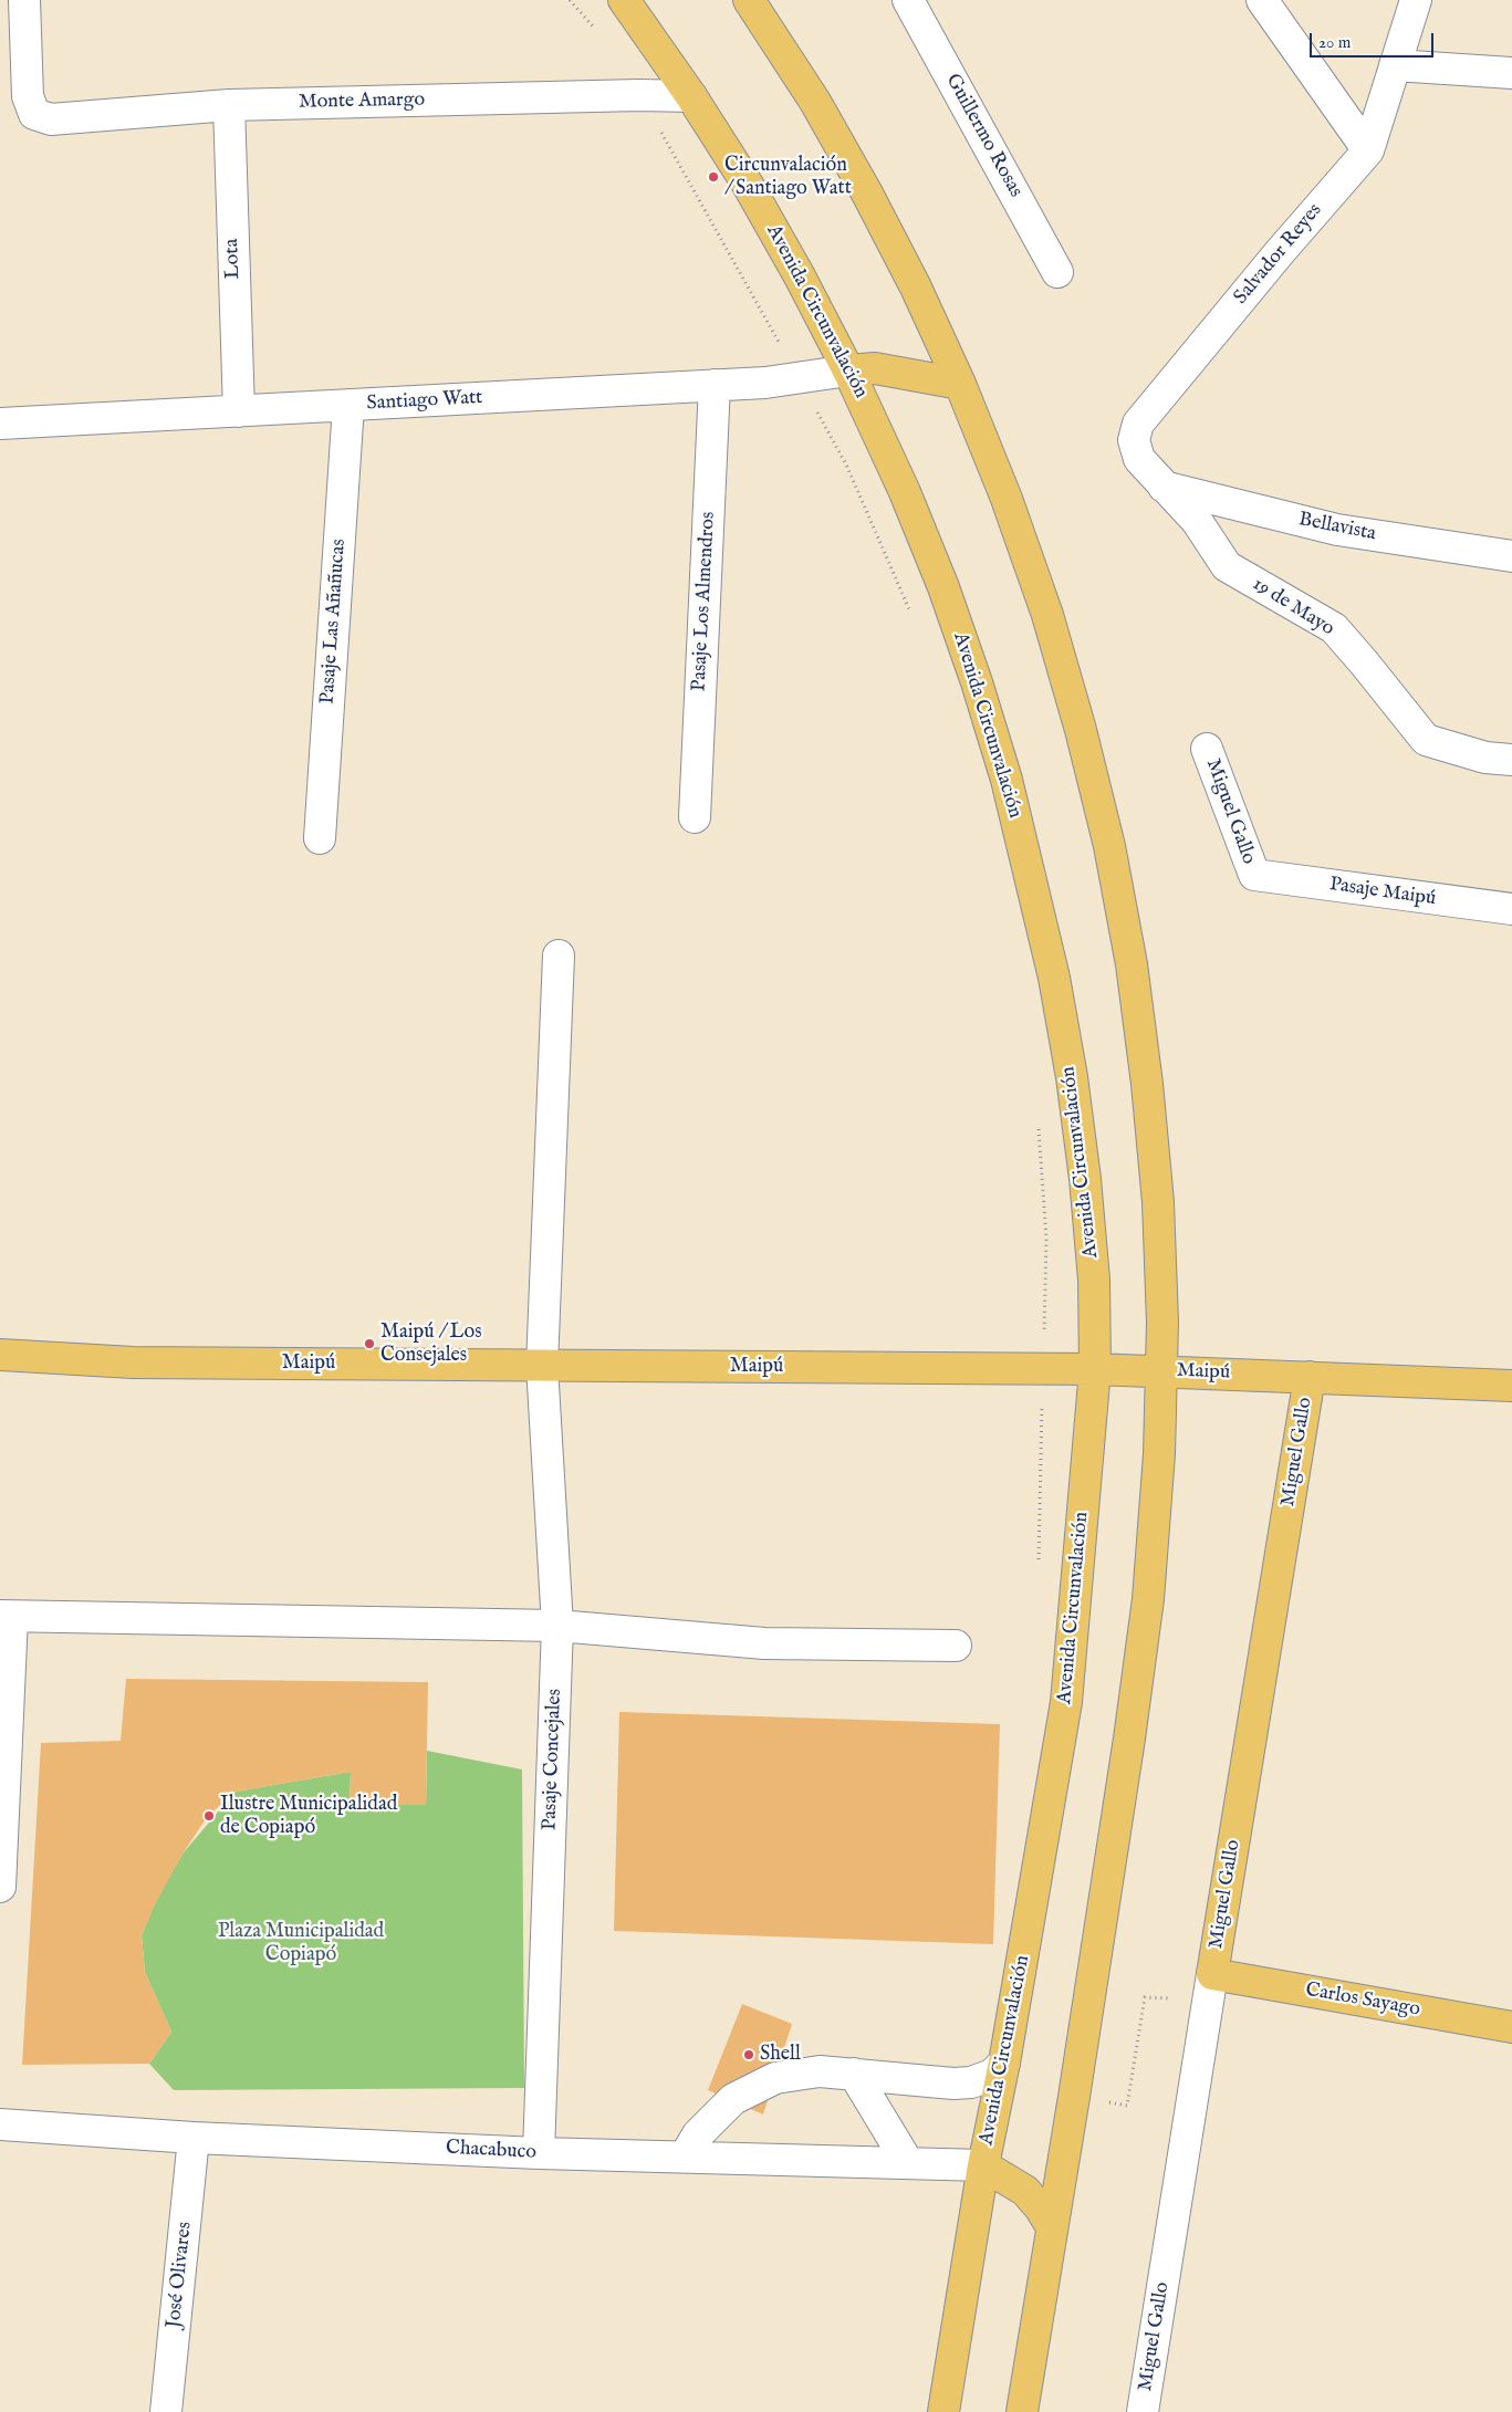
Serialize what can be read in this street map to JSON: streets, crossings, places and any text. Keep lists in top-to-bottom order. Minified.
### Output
{"streets":{"main road":["Avenida Circunvalación","Miguel Gallo","Maipú","Carlos Sayago"],"street":["Monte Amargo","Guillermo Rosas","Salvador Reyes","Lota","Santiago Watt","Bellavista","Pasaje Los Almendros","19 de Mayo","Pasaje Las Añañucas","Pasaje Maipú","Pasaje Concejales","Chacabuco","José Olivares"]},"crossings":[["Monte Amargo","Lota"],["Monte Amargo","Avenida Circunvalación"],["Salvador Reyes","Bellavista"],["Salvador Reyes","19 de Mayo"],["Lota","Santiago Watt"],["Avenida Circunvalación","Santiago Watt"],["Avenida Circunvalación","Maipú"],["Avenida Circunvalación","Chacabuco"],["Santiago Watt","Pasaje Los Almendros"],["Santiago Watt","Pasaje Las Añañucas"],["Bellavista","19 de Mayo"],["Miguel Gallo","Pasaje Maipú"],["Miguel Gallo","Maipú"],["Miguel Gallo","Carlos Sayago"],["Maipú","Pasaje Concejales"],["Pasaje Concejales","Chacabuco"],["Chacabuco","José Olivares"]],"parks":["Plaza Municipalidad Copiapó"],"places":["Circunvalación / Santiago Watt","Maipú / Los Consejales","Ilustre Municipalidad de Copiapó","Shell"],"scale_bar":"20 m"}
